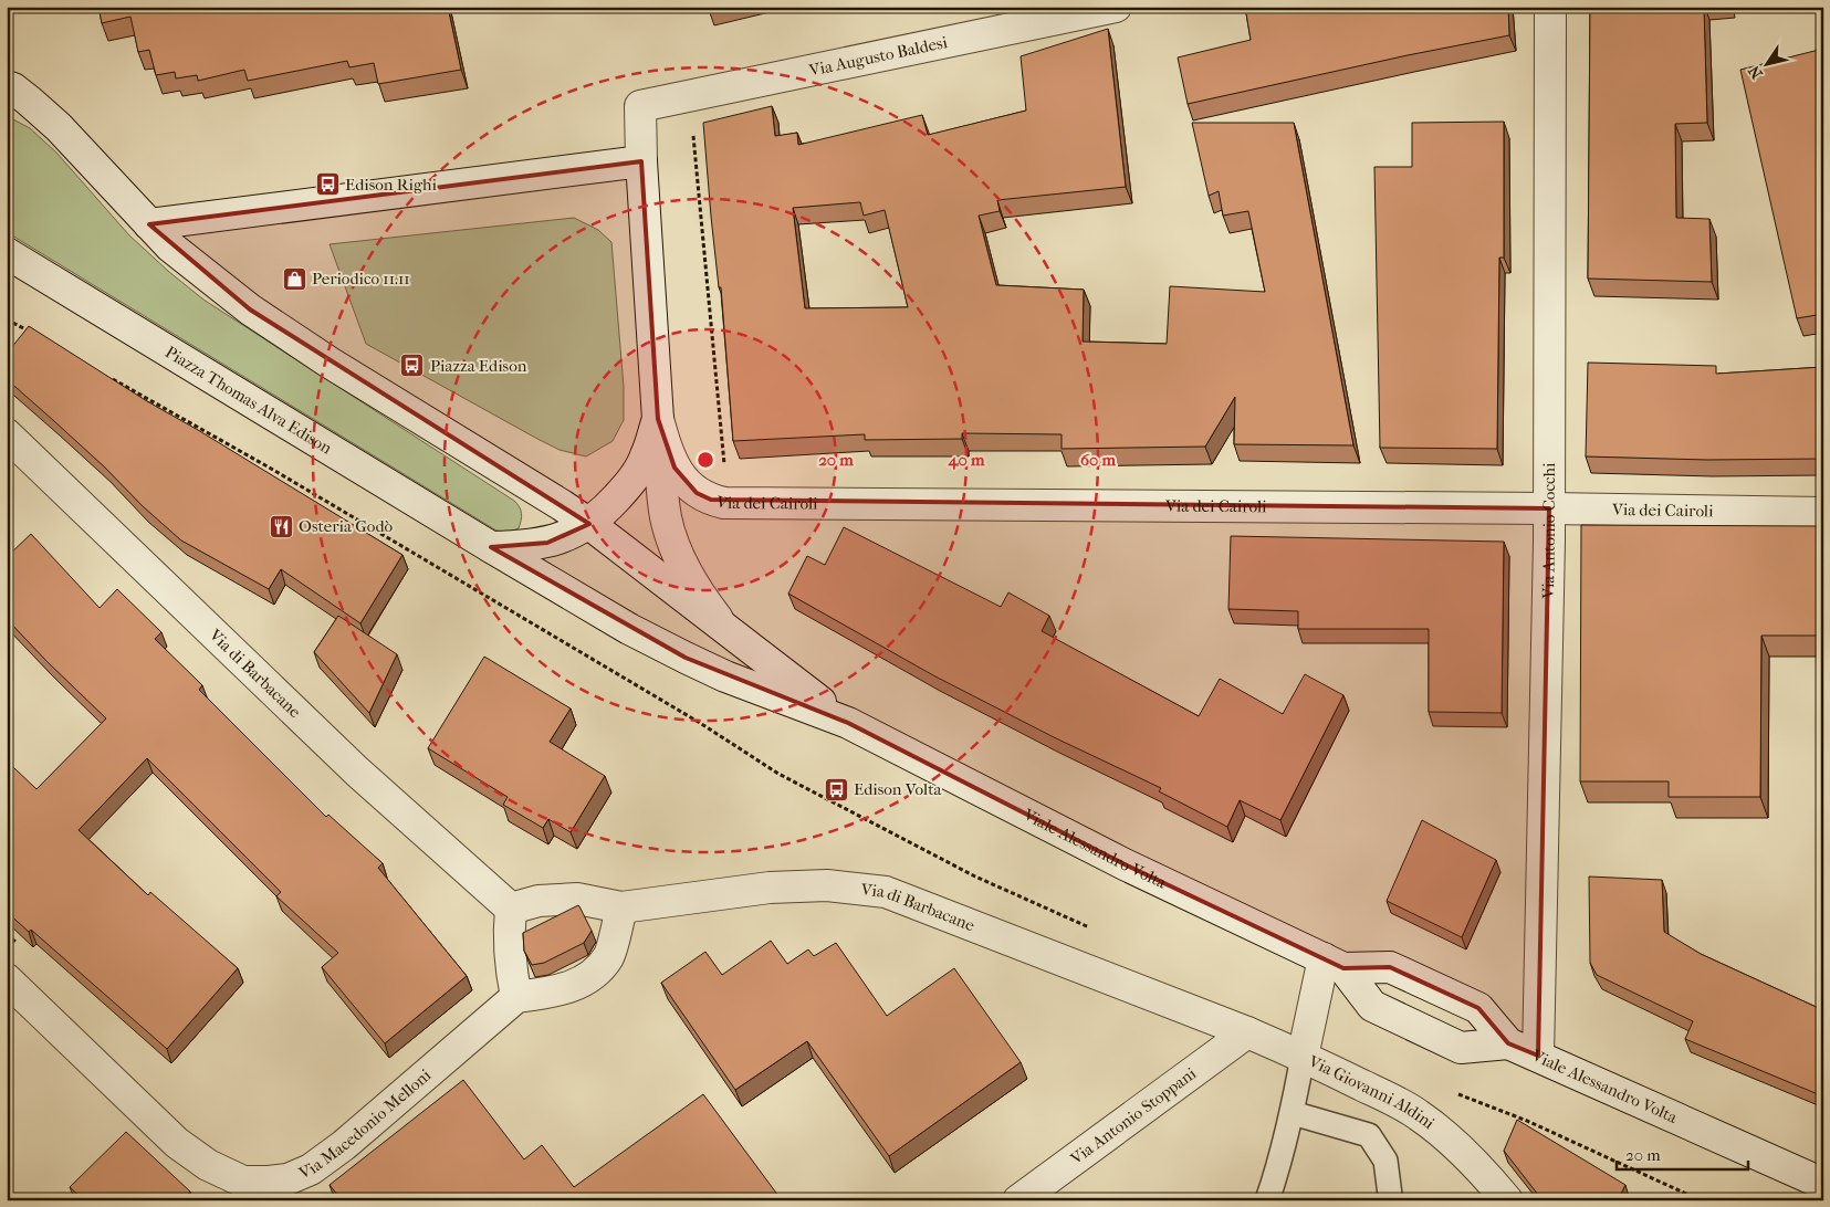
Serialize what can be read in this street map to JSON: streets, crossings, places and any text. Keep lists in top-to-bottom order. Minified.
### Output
{"streets":{"street":["Via Augusto Baldesi","Piazza Thomas Alva Edison","Via dei Cairoli","Via Antonio Cocchi","Via di Barbacane","Viale Alessandro Volta","Via Giovanni Aldini","Via Antonio Stoppani","Via Macedonio Melloni"]},"crossings":[["Piazza Thomas Alva Edison","Viale Alessandro Volta"],["Via dei Cairoli","Via Antonio Cocchi"],["Via Antonio Cocchi","Viale Alessandro Volta"],["Via di Barbacane","Via Giovanni Aldini"],["Via di Barbacane","Via Antonio Stoppani"],["Viale Alessandro Volta","Via Giovanni Aldini"]],"places":{"bus stop":["Edison Righi","Piazza Edison","Edison Volta"],"shop":["Periodico 11.11"],"restaurant":["Osteria Godò"]},"scale_bar":"20 m","north":"bottom left","rings":["20 m","40 m","60 m"]}
